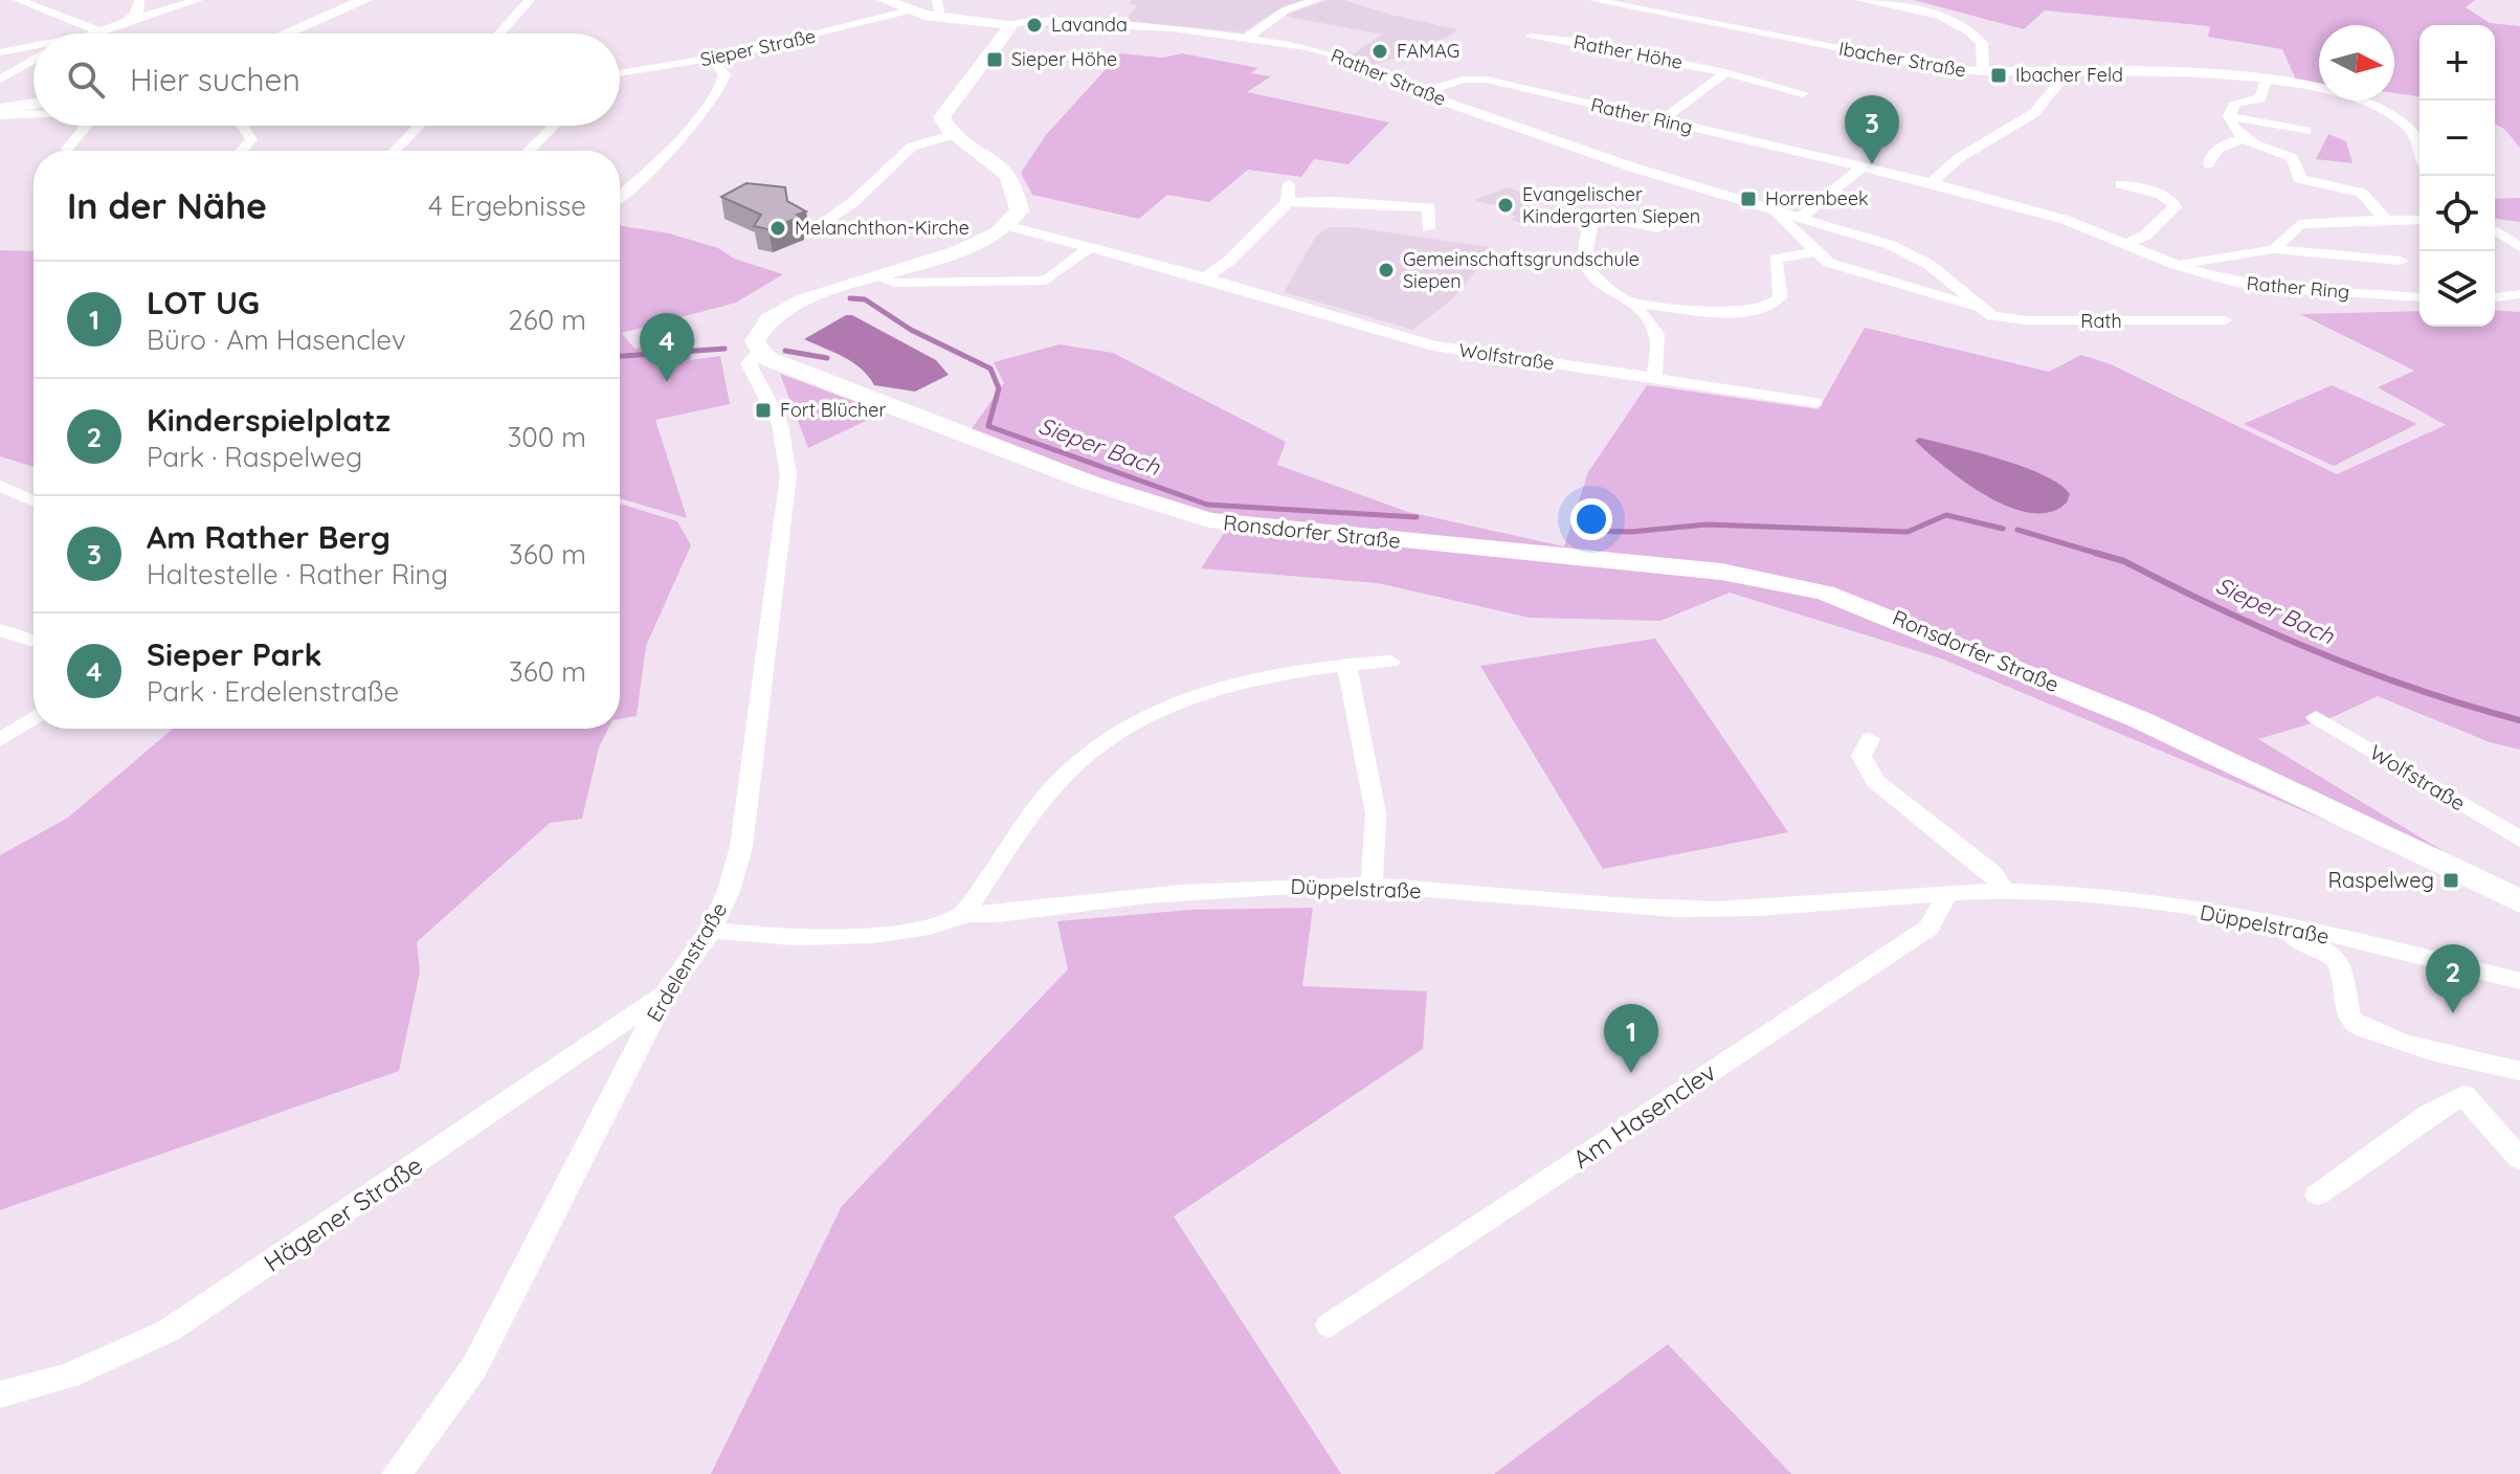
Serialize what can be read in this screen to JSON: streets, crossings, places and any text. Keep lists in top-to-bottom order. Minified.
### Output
{"streets":{"main road":["Ronsdorfer Straße"],"street":["Sieper Straße","Rather Höhe","Ibacher Straße","Rather Straße","Rather Ring","Rath","Wolfstraße","Düppelstraße","Erdelenstraße","Am Hasenclev","Hägener Straße"]},"crossings":[["Rather Höhe","Rather Ring"],["Rather Straße","Rather Ring"],["Rather Straße","Rath"],["Ronsdorfer Straße","Erdelenstraße"],["Düppelstraße","Erdelenstraße"],["Düppelstraße","Am Hasenclev"],["Erdelenstraße","Hägener Straße"]],"water":["Sieper Bach"],"places":{"other":["Lavanda","FAMAG","Evangelischer Kindergarten Siepen","Melanchthon-Kirche","Gemeinschaftsgrundschule Siepen"],"transit":["Sieper Höhe","Ibacher Feld","Horrenbeek","Fort Blücher","Raspelweg"]},"north":"right","page":{"map_buttons":["+","−"],"search":"Hier suchen","pins":["3","4","2","1"],"heading":["In der Nähe","4 Ergebnisse"],"list":[{"mark":"1","name":"LOT UG","note":"Büro · Am Hasenclev","value":"260 m"},{"mark":"2","name":"Kinderspielplatz","note":"Park · Raspelweg","value":"300 m"},{"mark":"3","name":"Am Rather Berg","note":"Haltestelle · Rather Ring","value":"360 m"},{"mark":"4","name":"Sieper Park","note":"Park · Erdelenstraße","value":"360 m"}]}}
